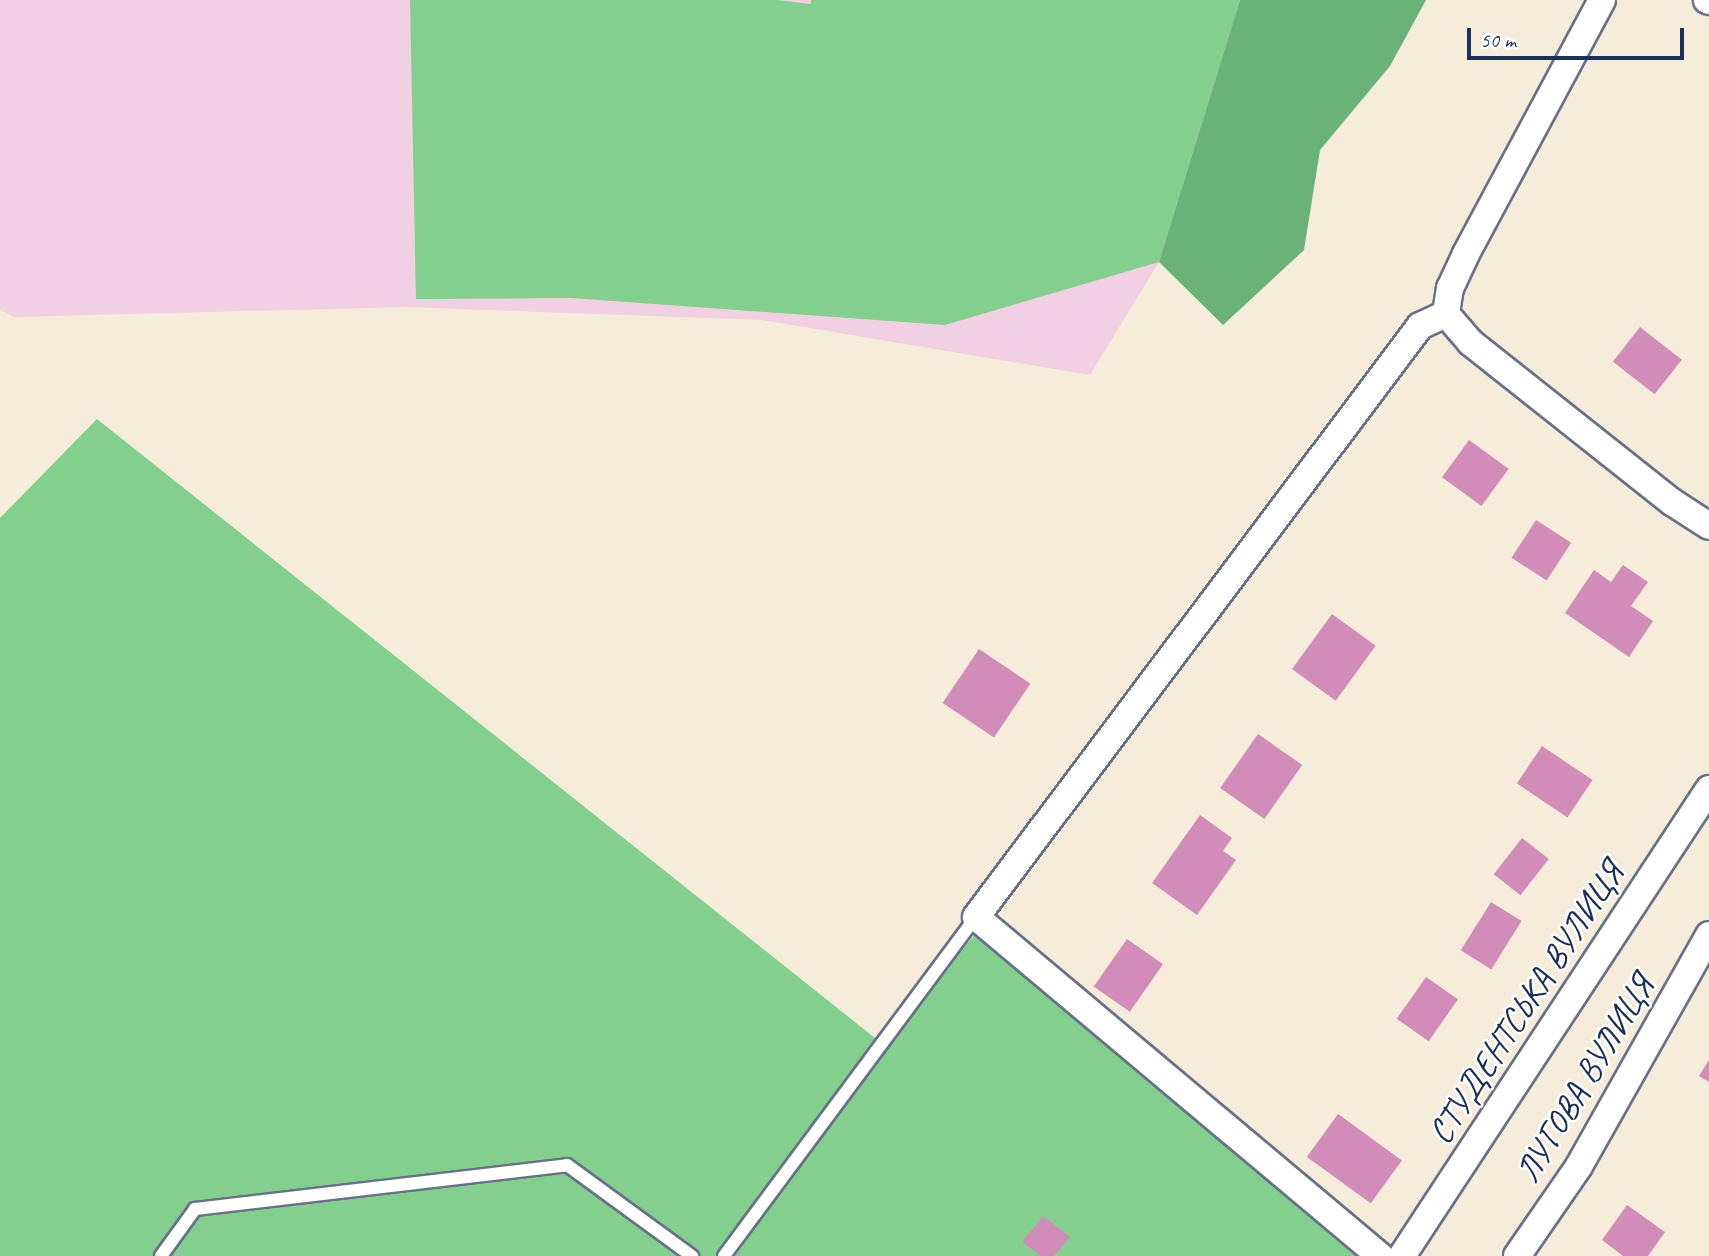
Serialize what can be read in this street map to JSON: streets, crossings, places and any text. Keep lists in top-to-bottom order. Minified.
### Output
{"streets":{"street":["СТУДЕНТСЬКА ВУЛИЦЯ","ЛУГОВА ВУЛИЦЯ"]},"scale_bar":"50 m"}
